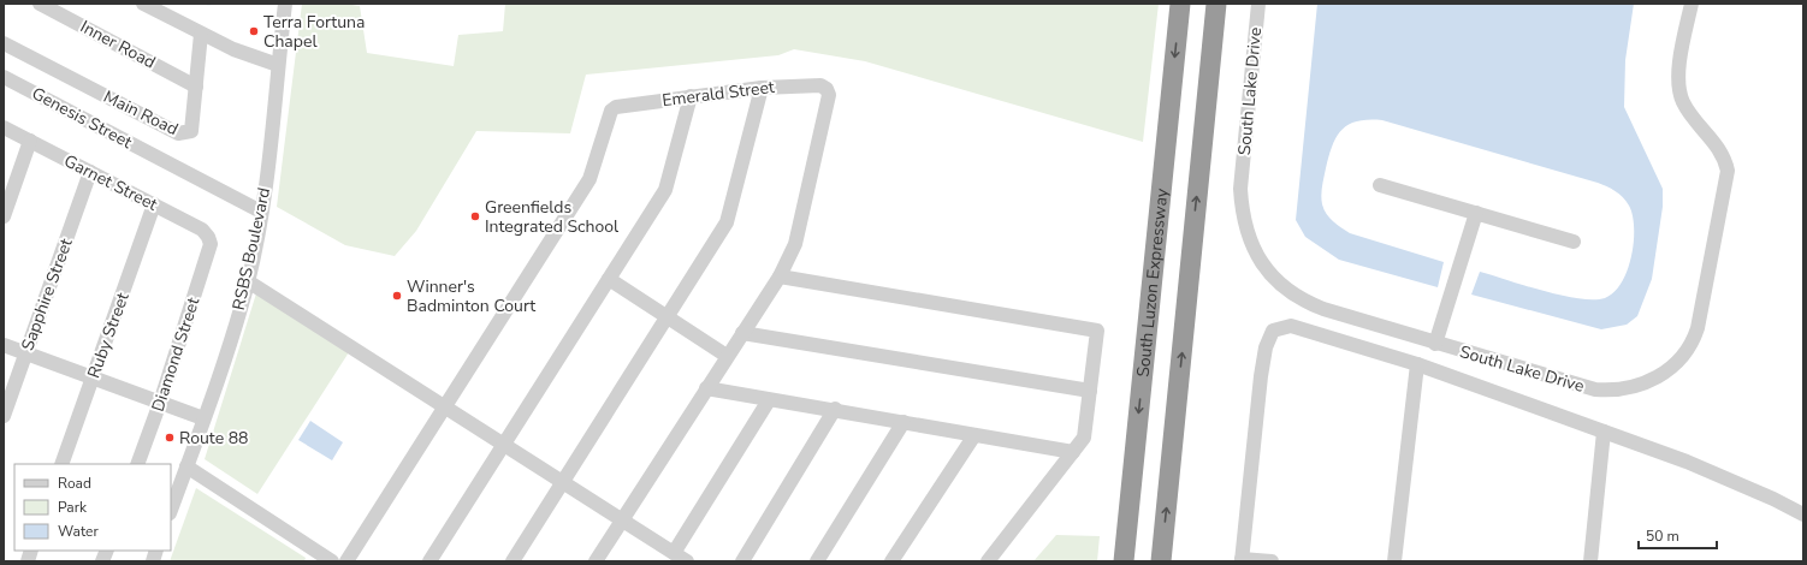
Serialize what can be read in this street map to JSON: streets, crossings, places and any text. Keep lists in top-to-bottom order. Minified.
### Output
{"streets":{"highway":["South Luzon Expressway"],"street":["Inner Road","South Lake Drive","Emerald Street","Main Road","Genesis Street","Garnet Street","RSBS Boulevard","Sapphire Street","Ruby Street","Diamond Street"]},"crossings":[["Inner Road","Main Road"],["Genesis Street","RSBS Boulevard"],["Garnet Street","Sapphire Street"],["Garnet Street","Ruby Street"],["Garnet Street","Diamond Street"]],"places":["Terra Fortuna Chapel","Greenfields Integrated School","Winner's Badminton Court","Route 88"],"legend":["Road","Park","Water"],"scale_bar":"50 m"}
